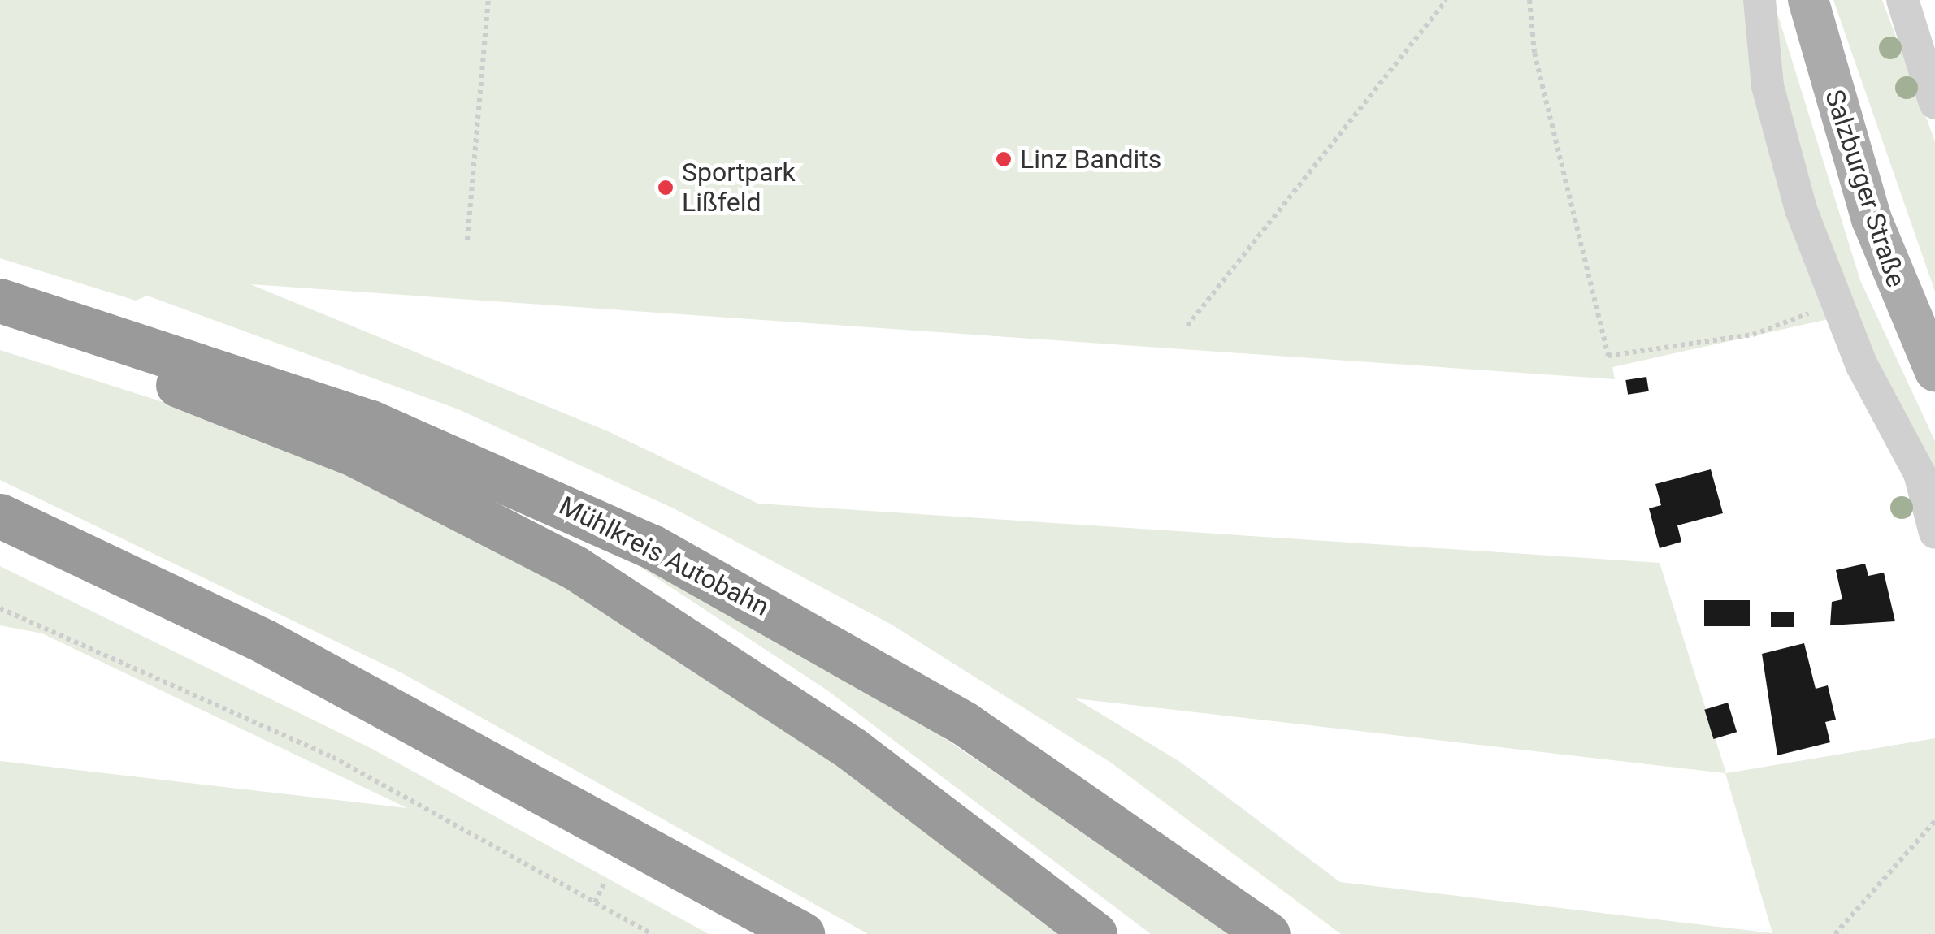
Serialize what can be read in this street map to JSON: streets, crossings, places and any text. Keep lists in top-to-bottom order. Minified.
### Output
{"streets":{"highway":["Mühlkreis Autobahn"],"main road":["Salzburger Straße"]},"places":["Linz Bandits","Sportpark Lißfeld"]}
